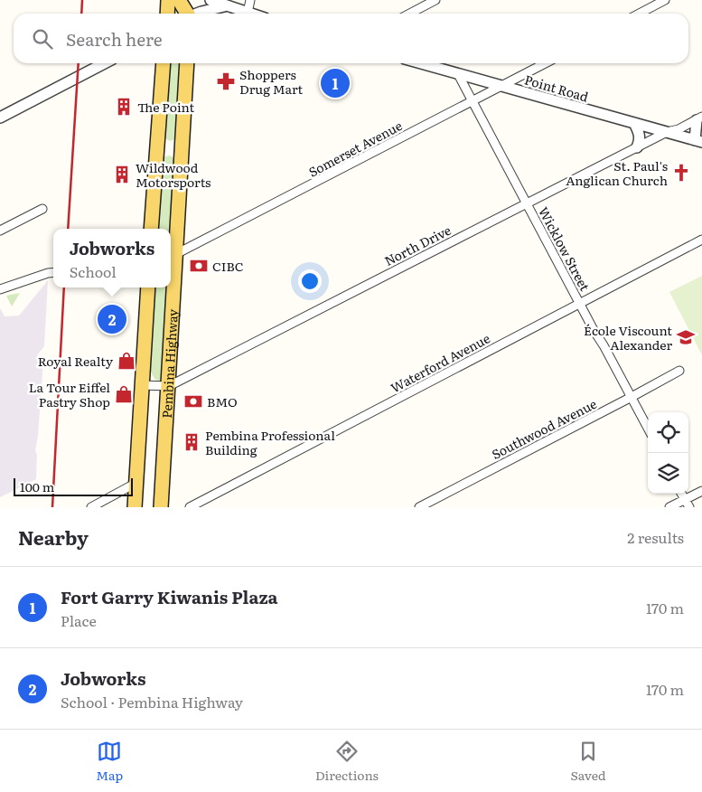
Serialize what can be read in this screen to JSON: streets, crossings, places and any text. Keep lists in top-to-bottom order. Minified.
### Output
{"streets":{"main road":["Pembina Highway"],"street":["Point Road","Somerset Avenue","North Drive","Wicklow Street","Waterford Avenue","Southwood Avenue"]},"crossings":[["Point Road","Somerset Avenue"],["Point Road","North Drive"],["Point Road","Wicklow Street"],["Somerset Avenue","Wicklow Street"],["Somerset Avenue","Pembina Highway"],["North Drive","Wicklow Street"],["North Drive","Pembina Highway"],["Wicklow Street","Waterford Avenue"],["Wicklow Street","Southwood Avenue"]],"places":{"pharmacy":["Shoppers Drug Mart"],"building":["The Point","Wildwood Motorsports","Pembina Professional Building"],"church":["St. Paul's Anglican Church"],"bank":["CIBC","BMO"],"school or university":["École Viscount Alexander"],"shop":["Royal Realty","La Tour Eiffel Pastry Shop"]},"scale_bar":"100 m","page":{"search":"Search here","pins":["1","2"],"popup":["Jobworks","School"],"scale":"100 m","heading":["Nearby","2 results"],"list":[{"mark":"1","name":"Fort Garry Kiwanis Plaza","note":"Place","value":"170 m"},{"mark":"2","name":"Jobworks","note":"School · Pembina Highway","value":"170 m"}],"nav":["Map","Directions","Saved"]}}
